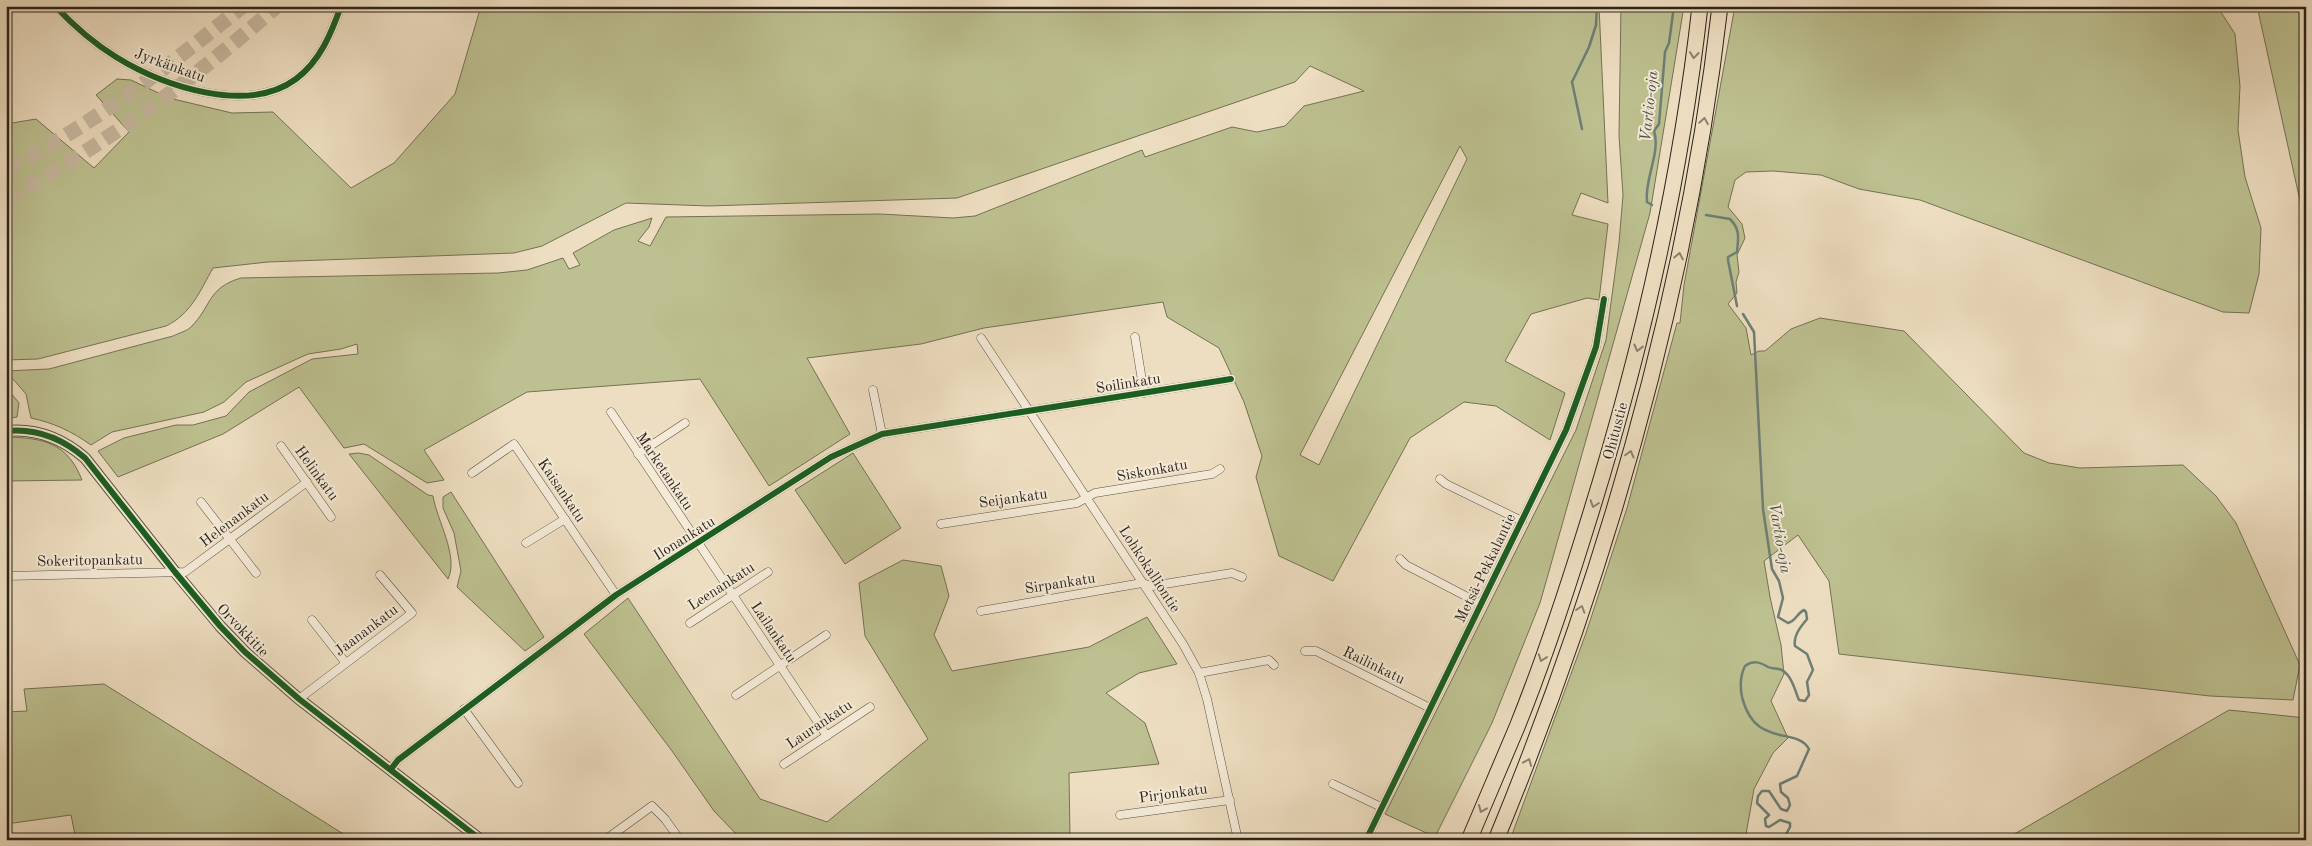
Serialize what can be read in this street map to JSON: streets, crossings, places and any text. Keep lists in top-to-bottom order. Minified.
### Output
{"streets":{"highway":["Ohitustie"],"street":["Jyrkänkatu","Soilinkatu","Siskonkatu","Marketankatu","Helinkatu","Kaisankatu","Seijankatu","Helenankatu","Ilonankatu","Sokeritopankatu","Metsä-Pekkalantie","Lohkokalliontie","Sirpankatu","Leenankatu","Orvokkitie","Jaanankatu","Lailankatu","Railinkatu","Laurankatu","Pirjonkatu"]},"crossings":[["Soilinkatu","Ilonankatu"],["Soilinkatu","Lohkokalliontie"],["Siskonkatu","Seijankatu"],["Siskonkatu","Lohkokalliontie"],["Marketankatu","Ilonankatu"],["Marketankatu","Lailankatu"],["Helinkatu","Helenankatu"],["Kaisankatu","Ilonankatu"],["Seijankatu","Lohkokalliontie"],["Helenankatu","Sokeritopankatu"],["Helenankatu","Orvokkitie"],["Ilonankatu","Lohkokalliontie"],["Ilonankatu","Orvokkitie"],["Ilonankatu","Lailankatu"],["Sokeritopankatu","Orvokkitie"],["Metsä-Pekkalantie","Railinkatu"],["Lohkokalliontie","Sirpankatu"],["Lohkokalliontie","Pirjonkatu"],["Leenankatu","Lailankatu"],["Orvokkitie","Jaanankatu"],["Lailankatu","Laurankatu"]],"water":["Vartio-oja"]}
